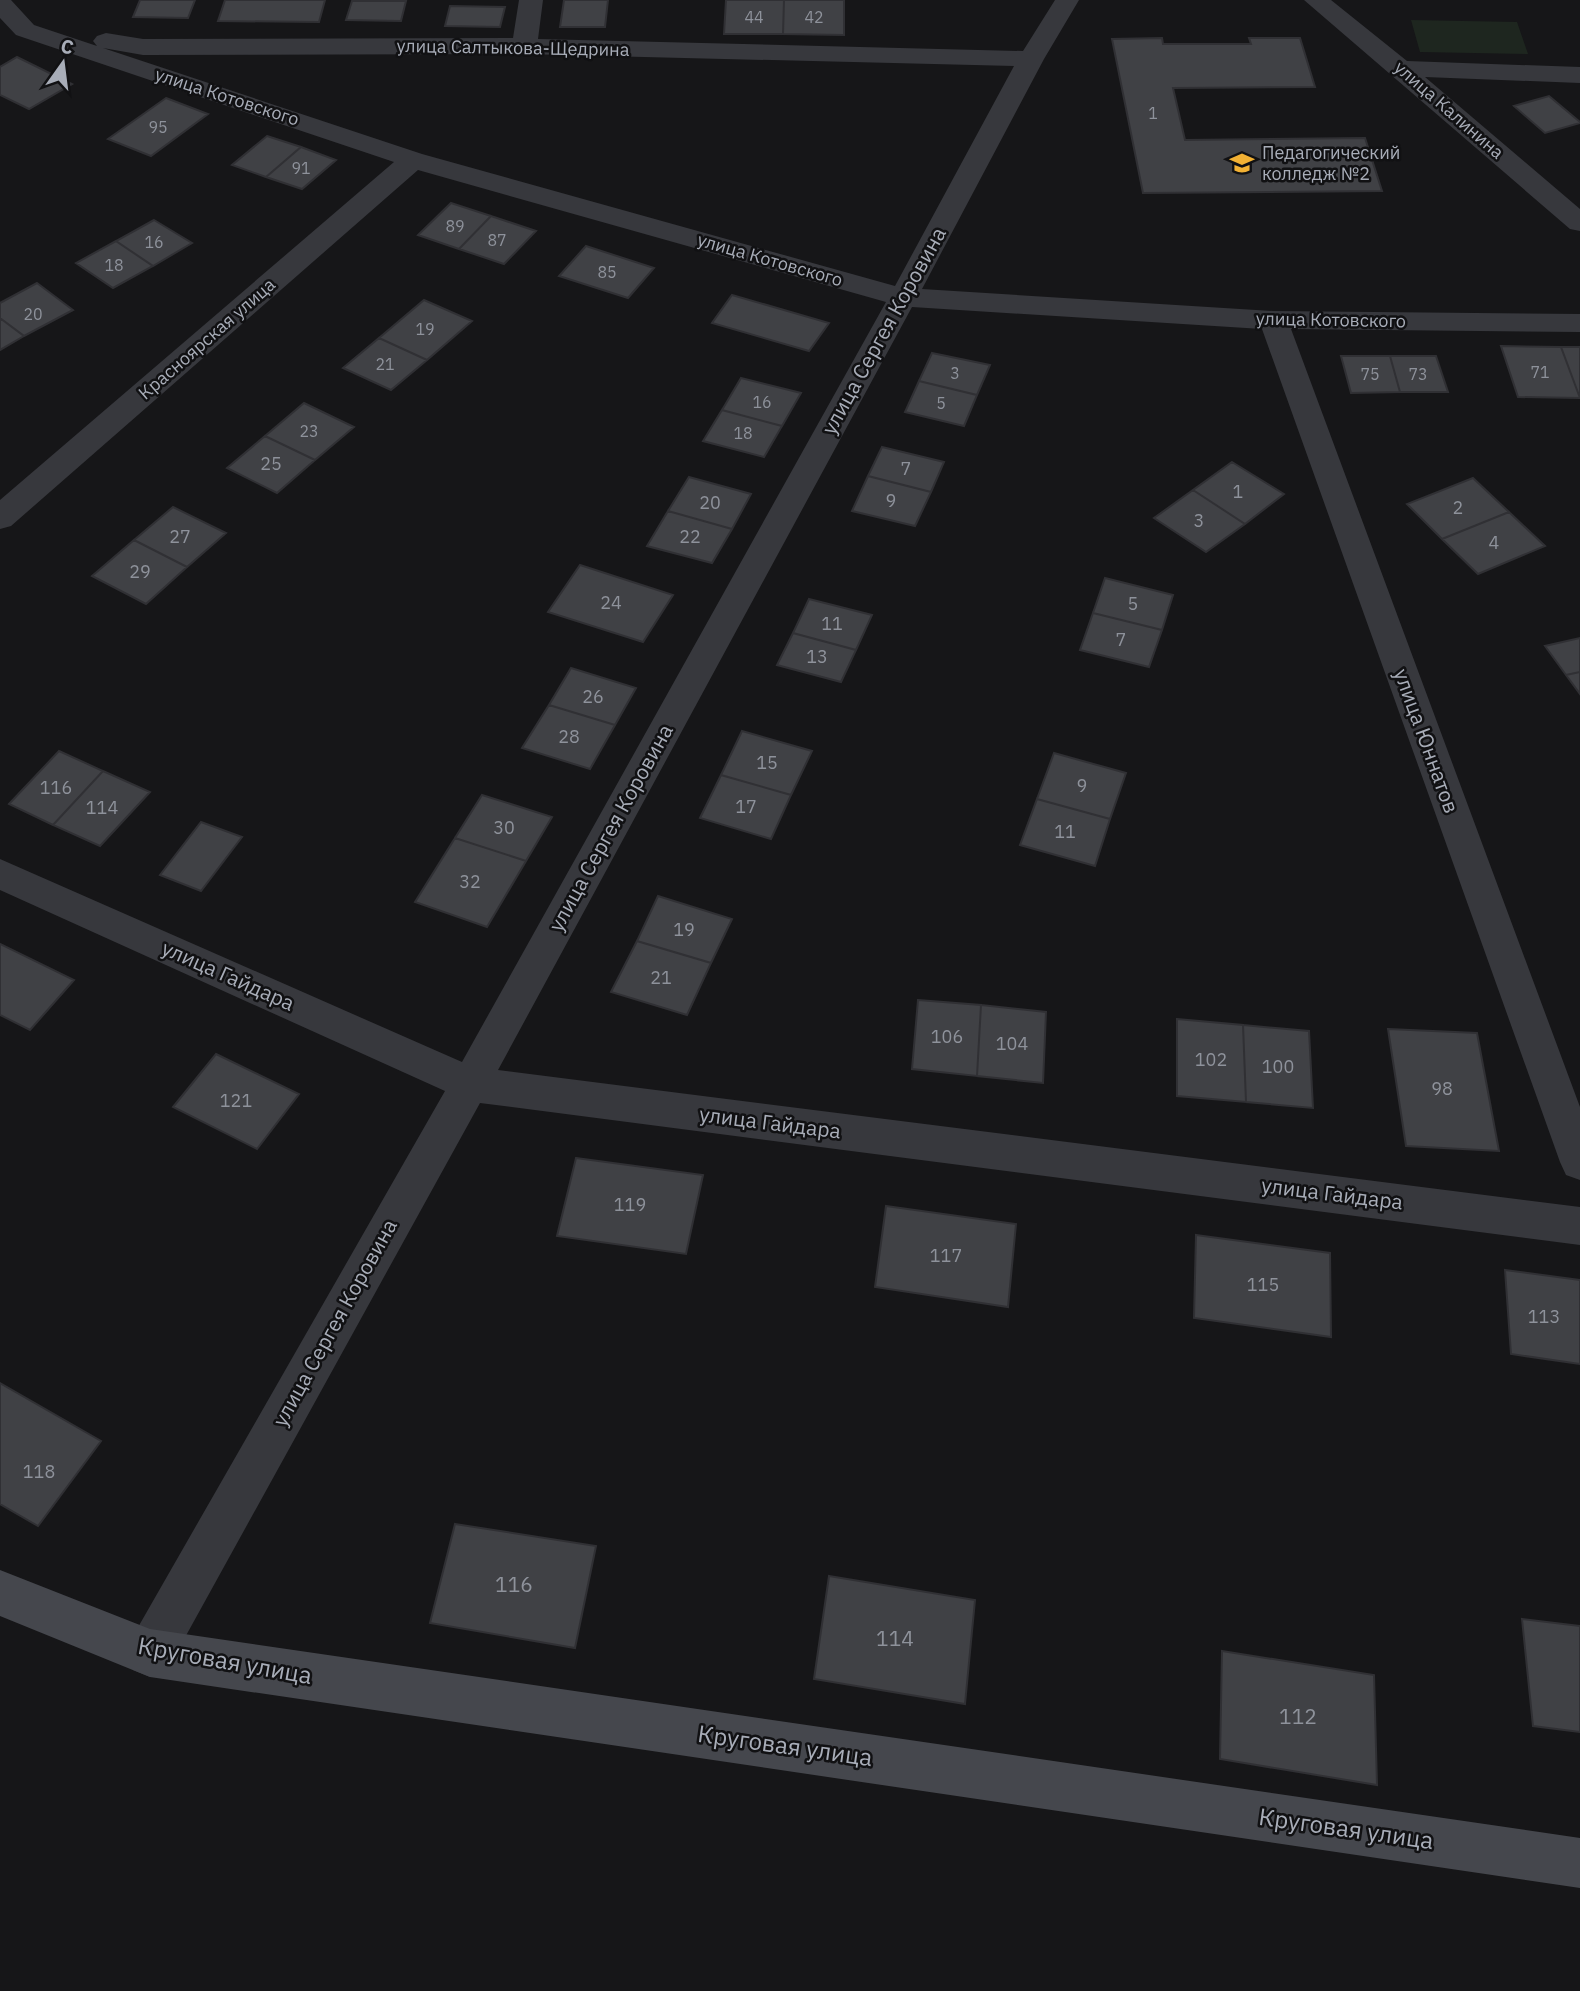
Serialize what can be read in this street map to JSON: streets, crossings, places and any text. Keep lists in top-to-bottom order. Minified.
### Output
{"streets":{"street":["улица Салтыкова-Щедрина","улица Котовского","улица Калинина","улица Сергея Коровина","Красноярская улица","улица Юннатов","улица Гайдара","Круговая улица"]},"crossings":[["улица Салтыкова-Щедрина","улица Котовского"],["улица Салтыкова-Щедрина","улица Сергея Коровина"],["улица Котовского","улица Сергея Коровина"],["улица Котовского","Красноярская улица"],["улица Котовского","улица Юннатов"],["улица Сергея Коровина","улица Гайдара"],["улица Сергея Коровина","Круговая улица"]],"places":{"school or university":["Педагогический колледж №2"]},"house_numbers":["44","42","1","95","91","89","87","16","18","85","20","19","21","71","3","75","73","16","5","23","18","25","7","1","9","20","2","3","27","22","4","29","24","5","11","7","13","26","28","15","9","116","17","114","30","11","32","19","21","106","104","102","100","98","121","119","117","115","113","118","116","114","112"],"north":"top"}
